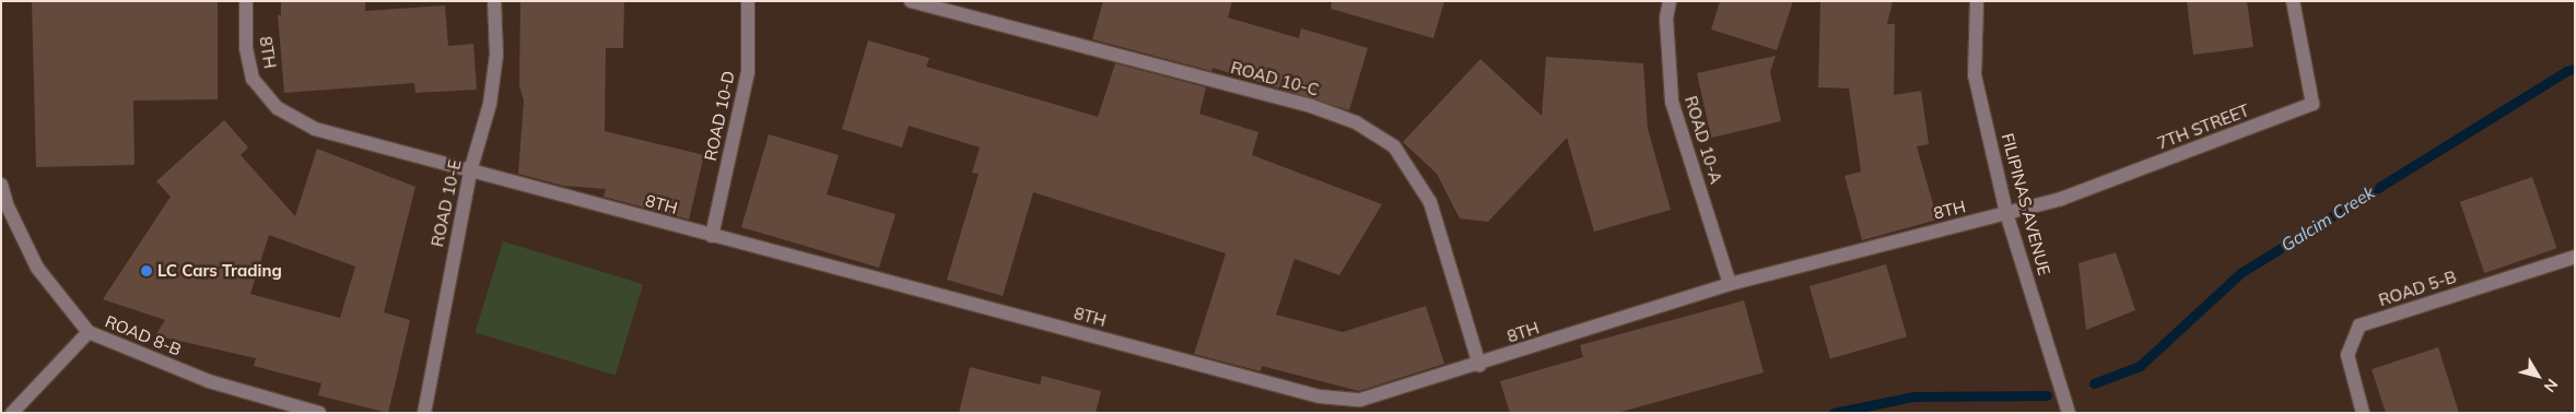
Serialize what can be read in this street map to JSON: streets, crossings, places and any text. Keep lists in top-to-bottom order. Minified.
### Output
{"streets":{"street":["8TH","ROAD 10-C","ROAD 10-D","7TH STREET","ROAD 10-A","ROAD 10-E","FILIPINAS AVENUE","ROAD 5-B","ROAD 8-B"]},"crossings":[["8TH","ROAD 10-C"],["8TH","ROAD 10-D"],["8TH","7TH STREET"],["8TH","ROAD 10-A"],["8TH","ROAD 10-E"],["8TH","FILIPINAS AVENUE"],["7TH STREET","FILIPINAS AVENUE"]],"water":["Galcim Creek"],"places":["LC Cars Trading"],"north":"bottom right"}
